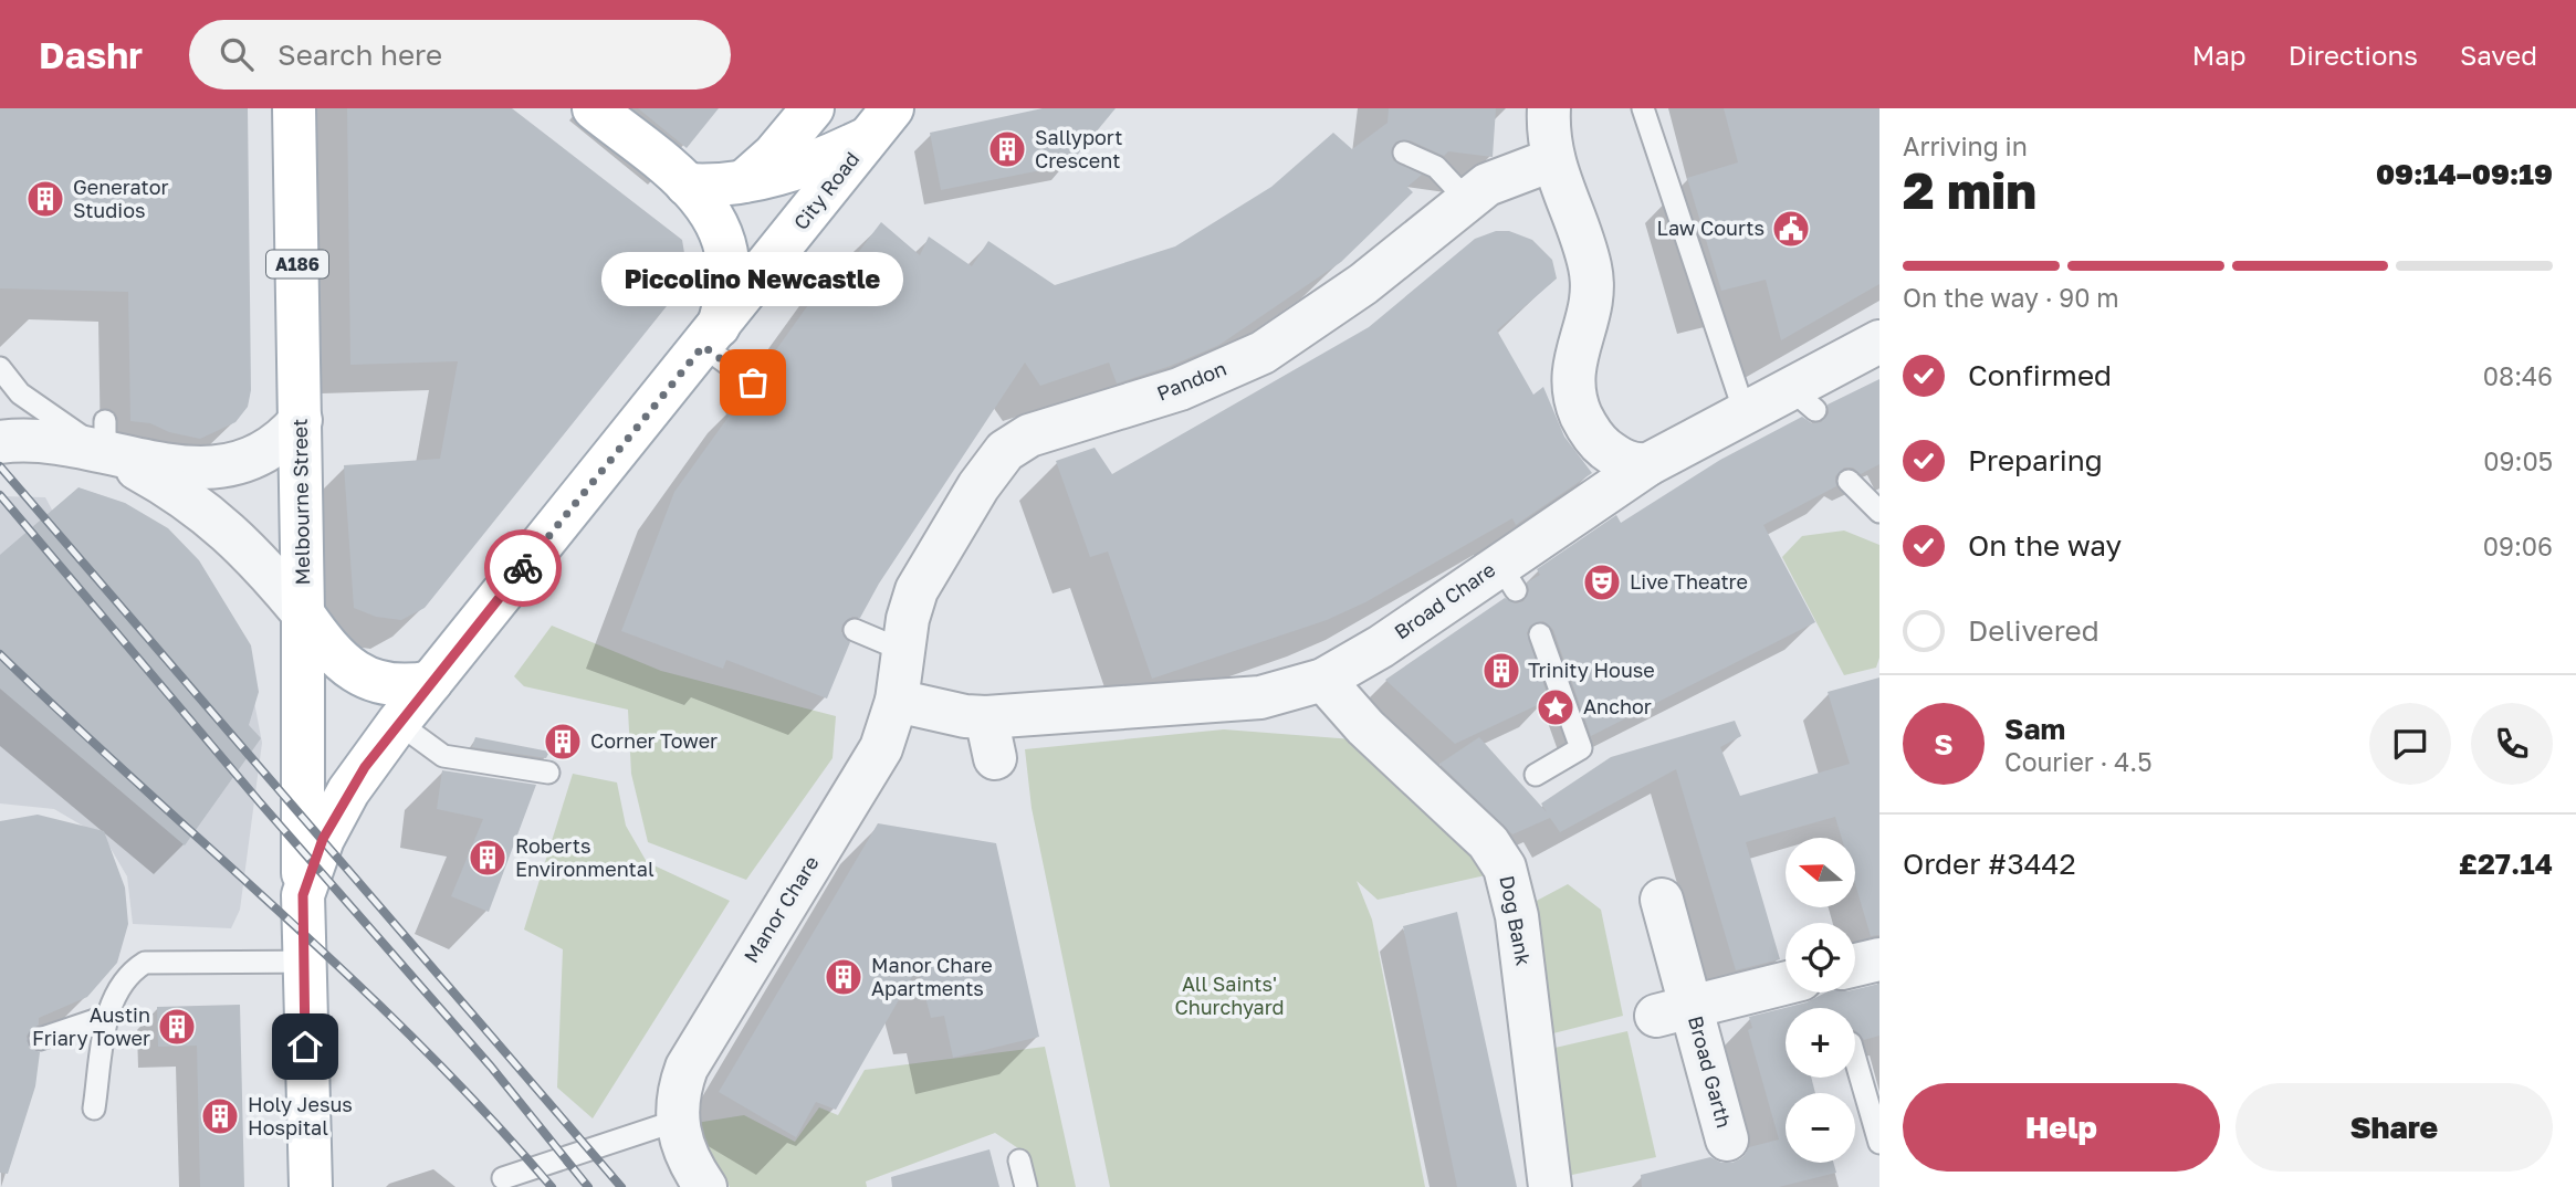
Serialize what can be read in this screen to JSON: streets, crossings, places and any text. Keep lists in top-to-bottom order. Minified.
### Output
{"streets":{"main road":["City Road","A186","Melbourne Street"],"street":["Pandon","Broad Chare","Manor Chare","Dog Bank","Broad Garth"]},"crossings":[["City Road","A186"],["City Road","Melbourne Street"],["Pandon","Broad Chare"],["Pandon","Manor Chare"],["Broad Chare","Manor Chare"],["Broad Chare","Dog Bank"]],"parks":["All Saints' Churchyard"],"places":{"building":["Sallyport Crescent","Generator Studios","Trinity House","Corner Tower","Roberts Environmental","Manor Chare Apartments","Austin Friary Tower","Holy Jesus Hospital"],"public building":["Law Courts"],"other":["Piccolino Newcastle"],"theatre":["Live Theatre"],"place":["Anchor"]},"north":"left","page":{"header":"Dashr","search":"Search here","nav":["Map","Directions","Saved"],"heading":["2 min","Arriving in","09:14–09:19"],"panel":["Sam","Courier · 4.5","Order #3442","£27.14"],"bar":"On the way · 90 m","bubble":"Piccolino Newcastle","list":[["Confirmed","08:46"],["Preparing","09:05"],["On the way","09:06"],"Delivered"],"round":"S","map_buttons":["+","−"],"buttons":["Help","Share"]}}
